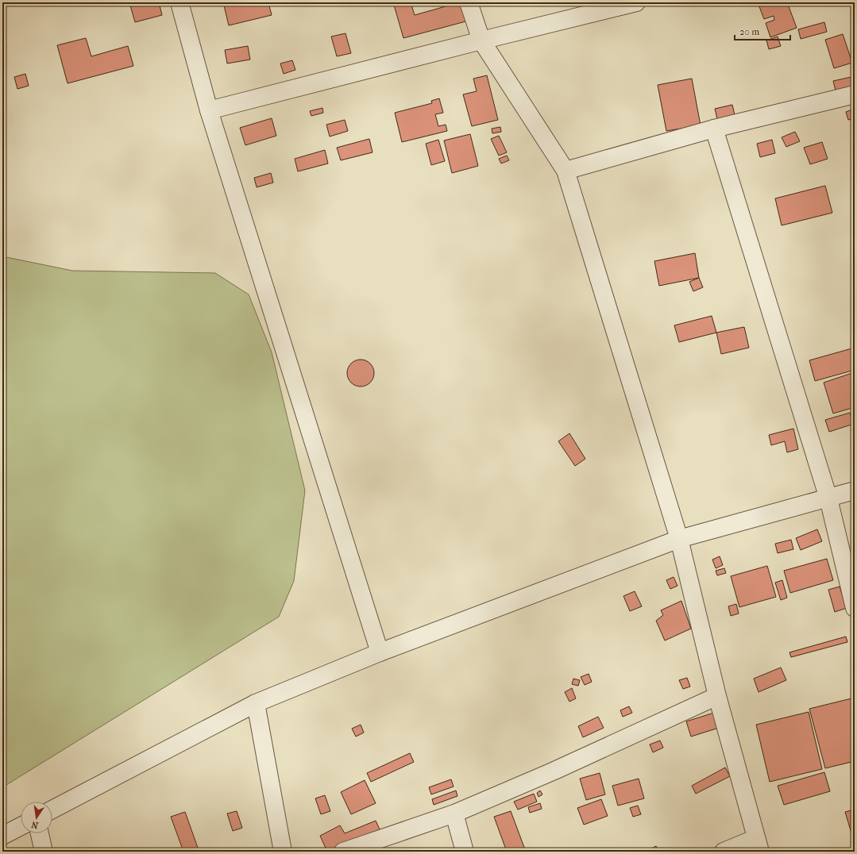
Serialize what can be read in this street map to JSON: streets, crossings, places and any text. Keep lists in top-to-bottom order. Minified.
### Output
{"scale_bar":"20 m","north":"bottom"}
